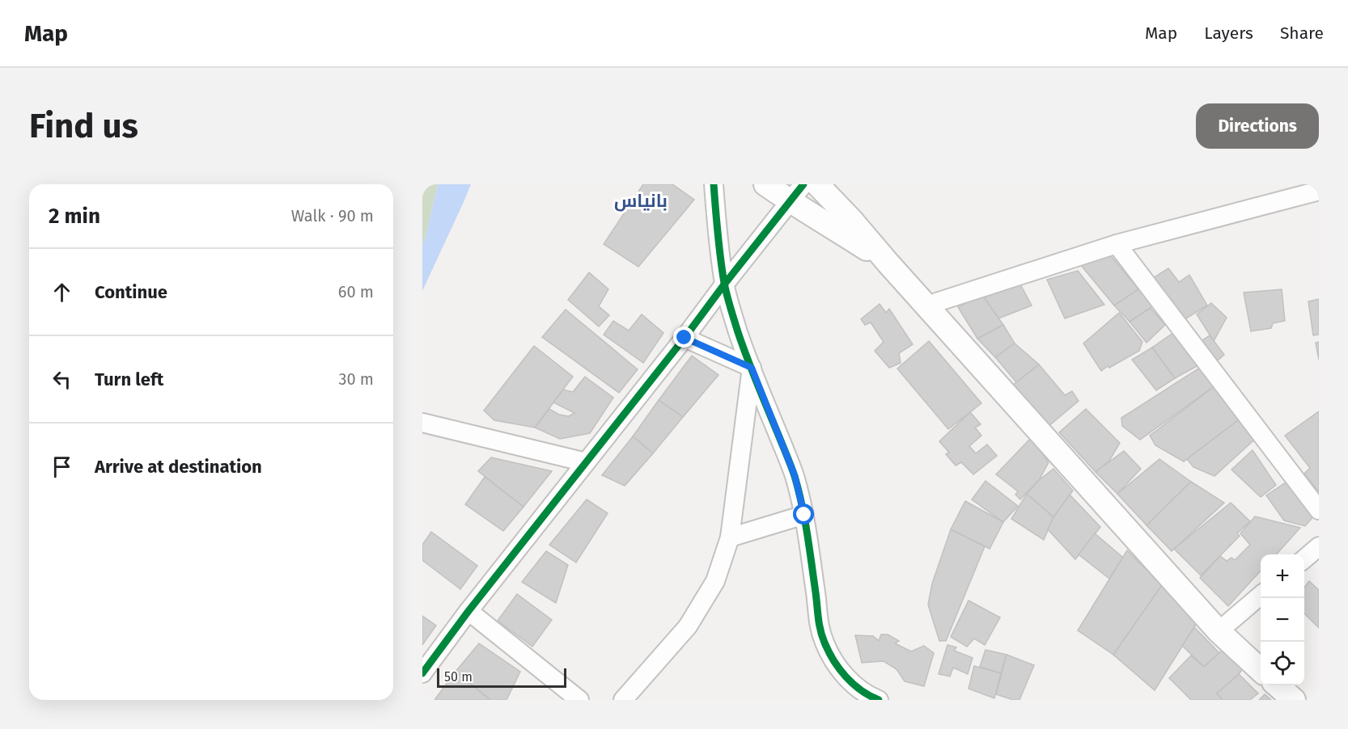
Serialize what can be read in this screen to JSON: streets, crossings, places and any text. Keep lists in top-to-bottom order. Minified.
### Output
{"districts":["بانياس"],"scale_bar":"50 m","page":{"header":"Map","nav":["Map","Layers","Share"],"buttons":"Directions","title":"Find us","heading":["2 min","Walk · 90 m"],"list":[["Continue","60 m"],["Turn left","30 m"],"Arrive at destination"],"map_buttons":["+","−"],"scale":"50 m"}}
